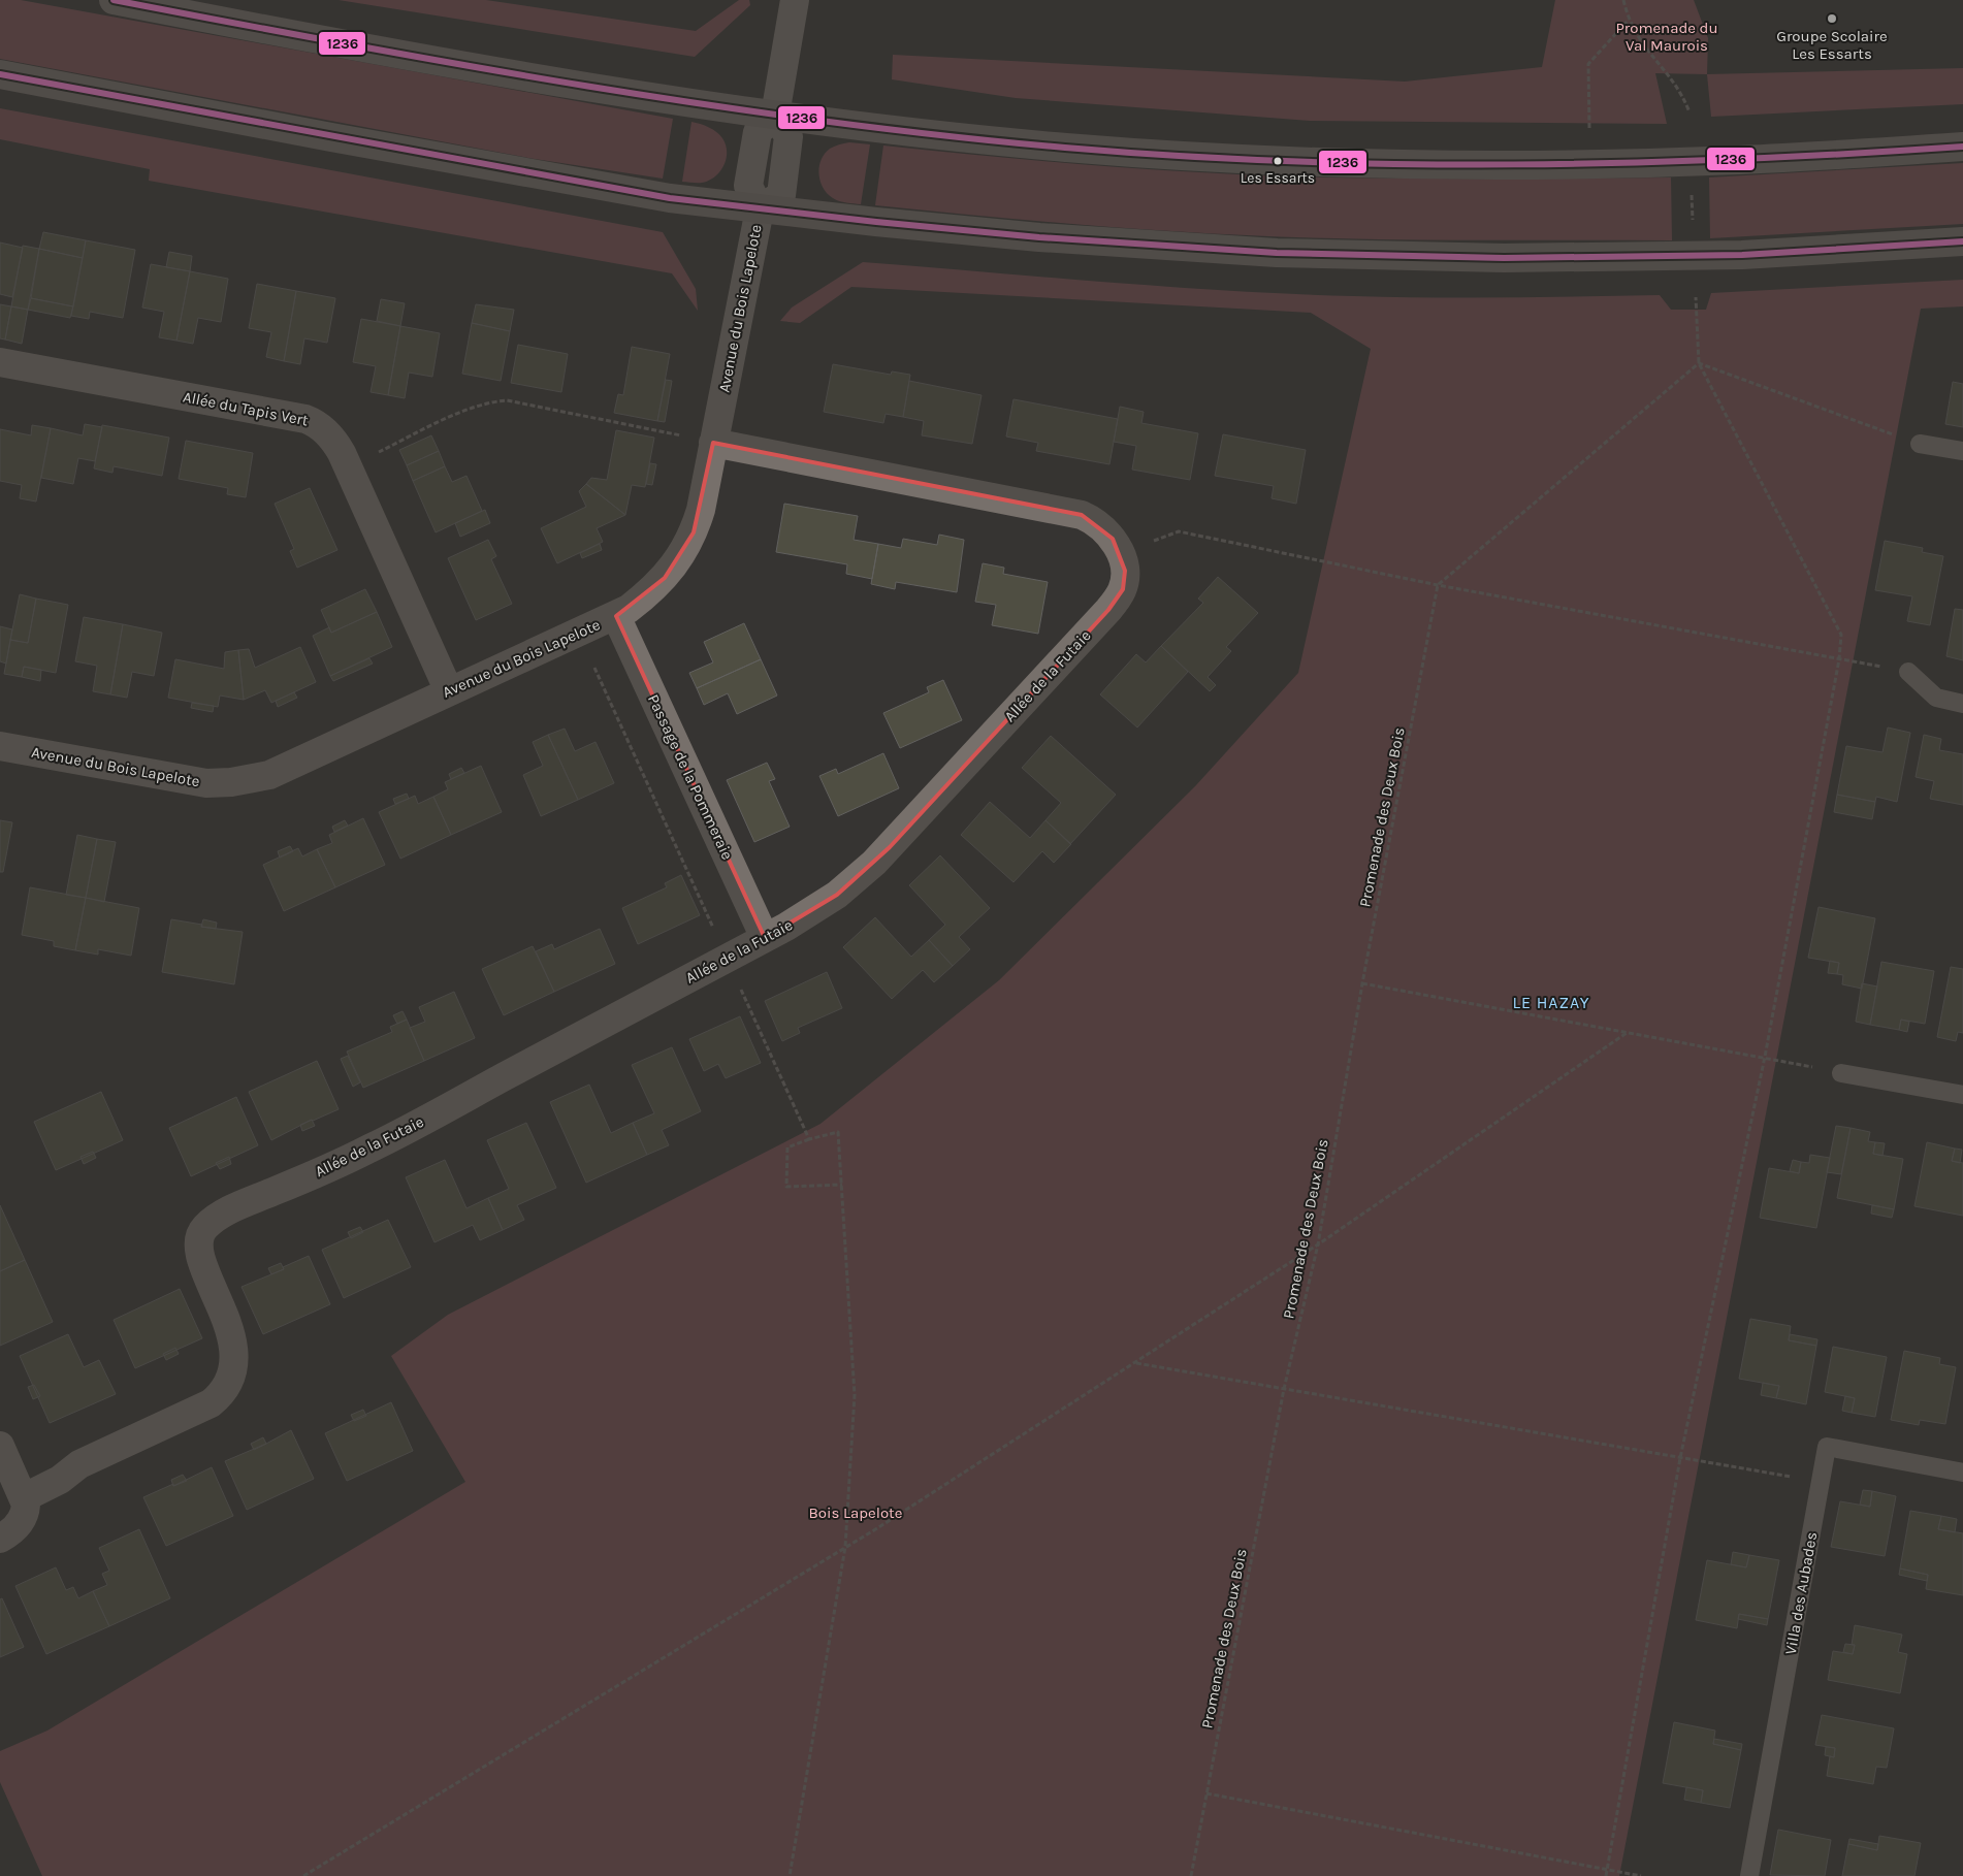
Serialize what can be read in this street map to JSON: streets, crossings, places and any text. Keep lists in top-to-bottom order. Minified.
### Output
{"streets":{"street":["Avenue du Bois Lapelote","Allée du Tapis Vert","Allée de la Futaie","Passage de la Pommeraie"],"lane":["Villa des Aubades"],"path":["Promenade des Deux Bois"]},"crossings":[["Avenue du Bois Lapelote","Allée du Tapis Vert"],["Avenue du Bois Lapelote","Allée de la Futaie"],["Avenue du Bois Lapelote","Passage de la Pommeraie"],["Allée de la Futaie","Passage de la Pommeraie"]],"districts":["LE HAZAY"],"parks":["Promenade du Val Maurois","Bois Lapelote"],"places":["Groupe Scolaire Les Essarts","Les Essarts"],"lines":["transit line 1236"]}
